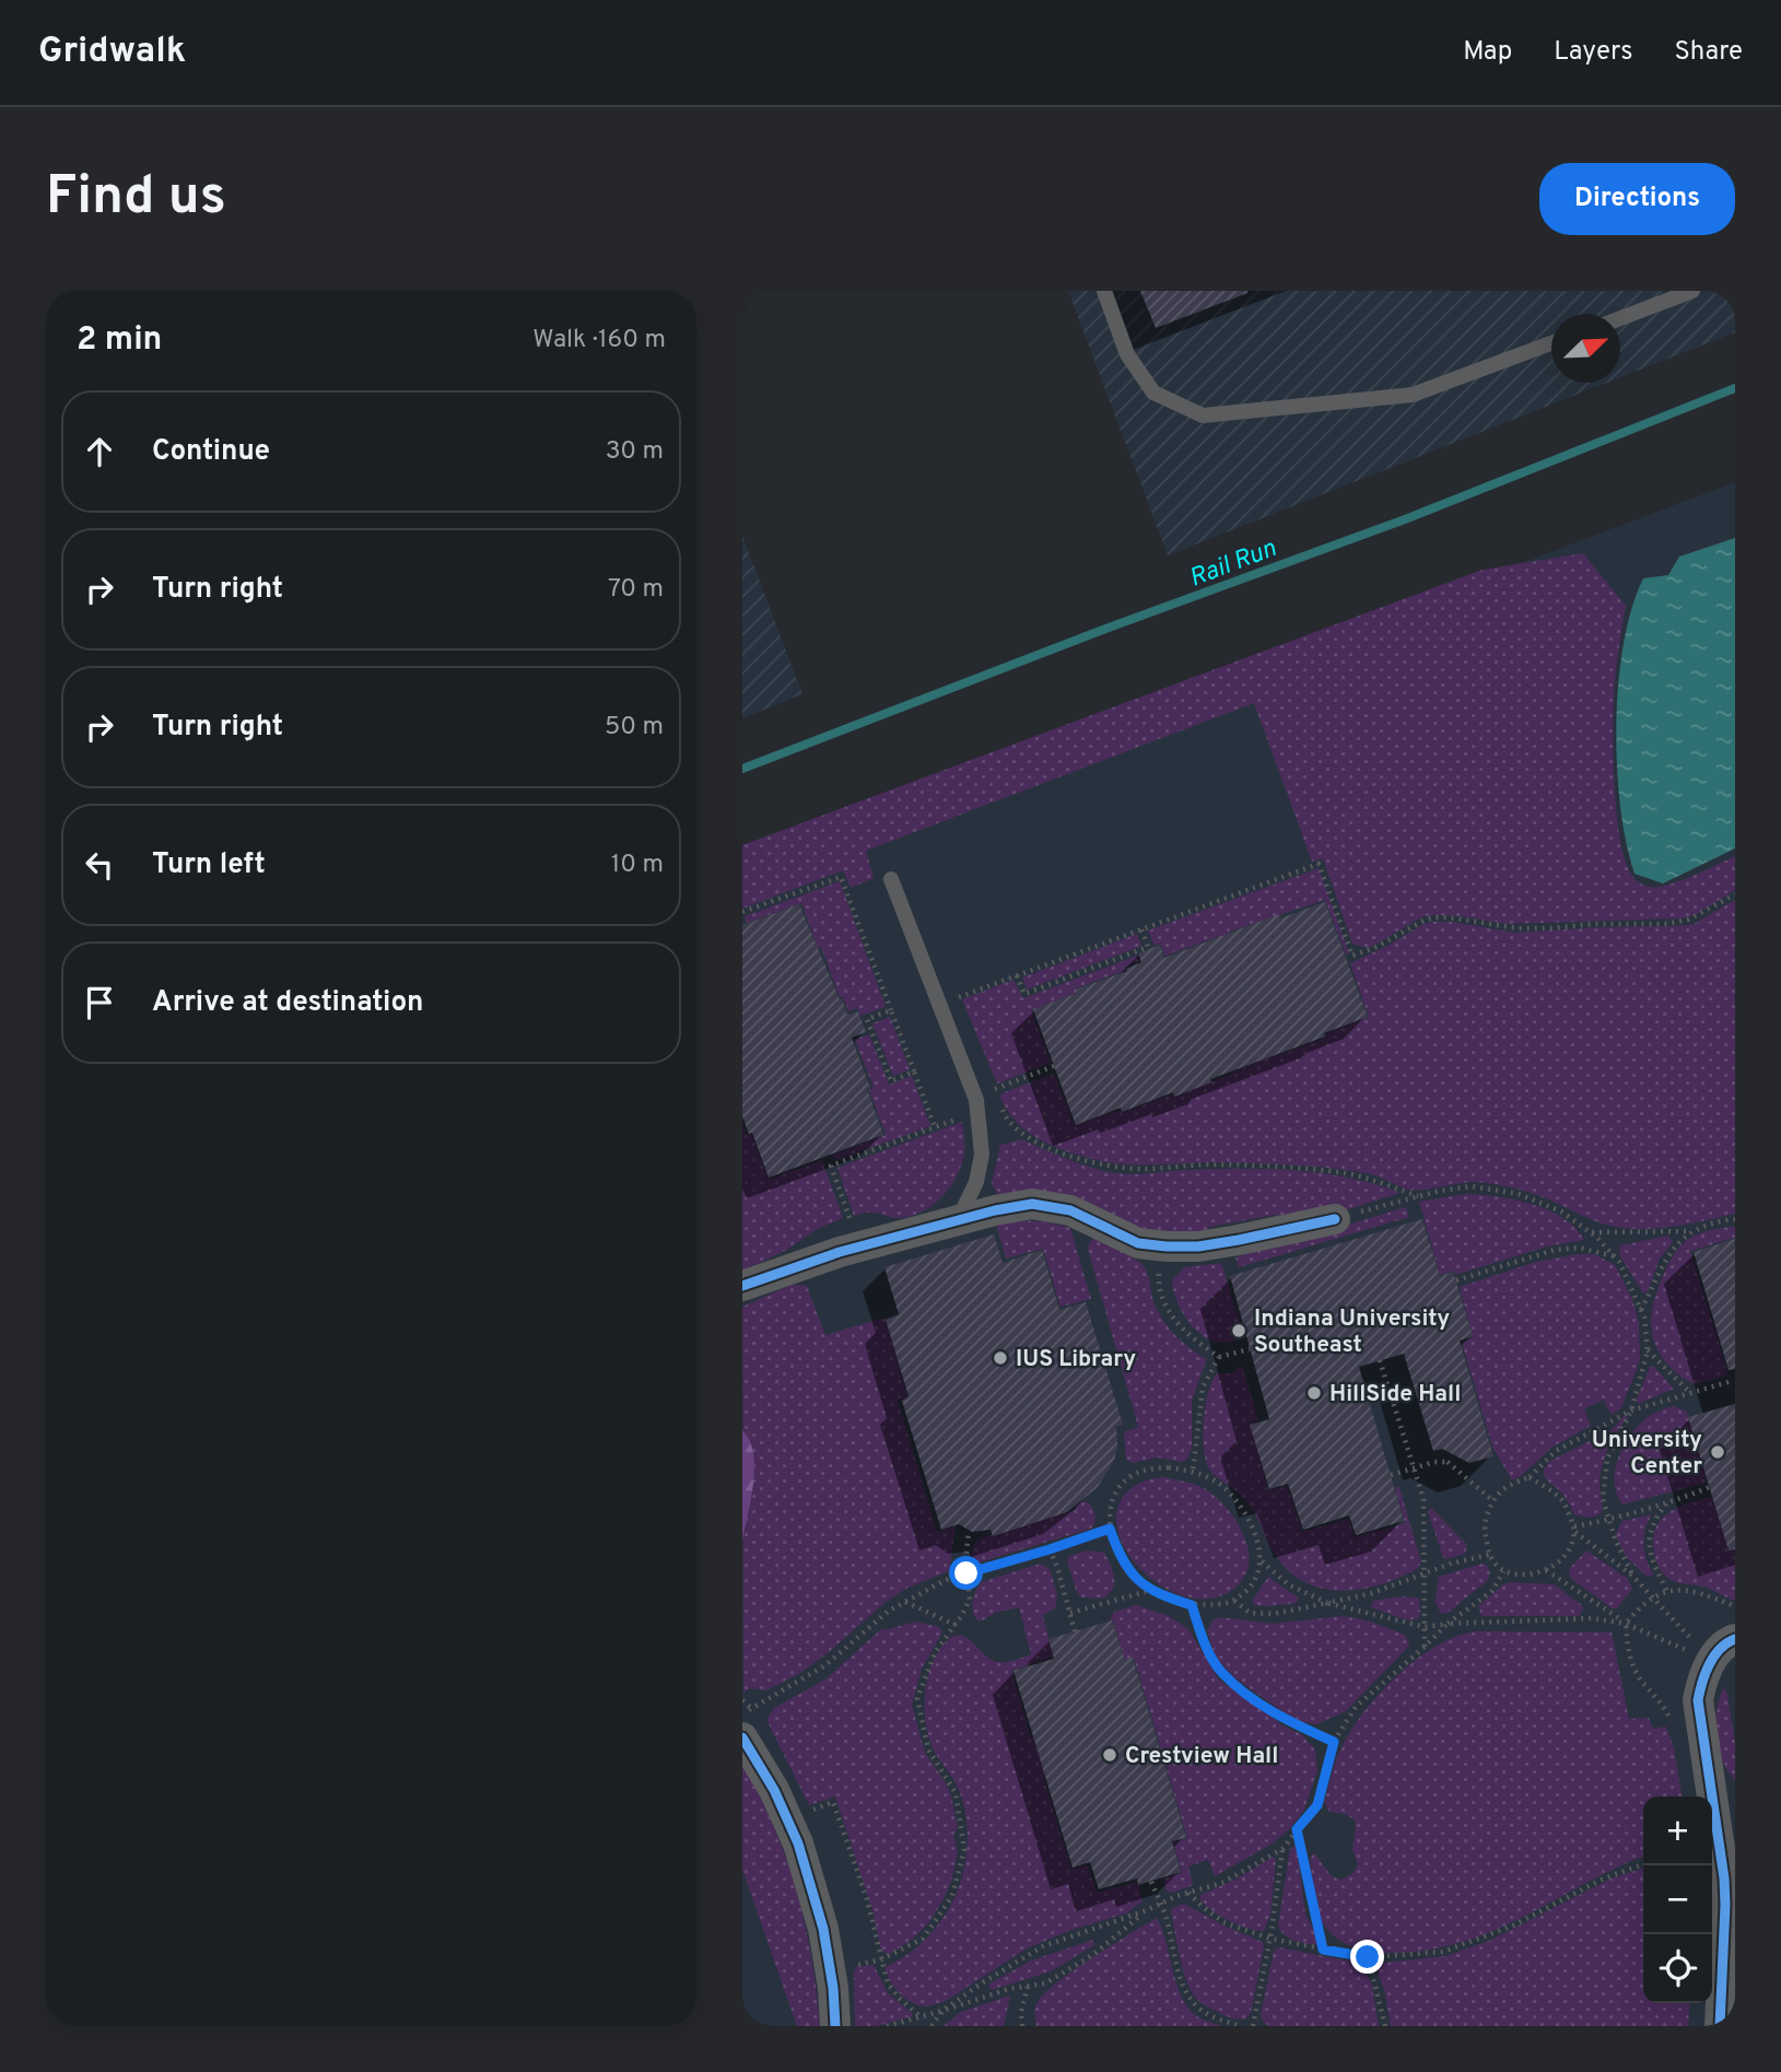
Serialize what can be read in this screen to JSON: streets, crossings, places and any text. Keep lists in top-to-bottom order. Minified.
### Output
{"water":["Rail Run"],"places":["Indiana University Southeast","IUS Library","HillSide Hall","University Center","Crestview Hall"],"north":"top right","page":{"header":"Gridwalk","nav":["Map","Layers","Share"],"buttons":"Directions","title":"Find us","heading":["2 min","Walk · 160 m"],"list":[["Continue","30 m"],["Turn right","70 m"],["Turn right","50 m"],["Turn left","10 m"],"Arrive at destination"],"map_buttons":["+","−"]}}
